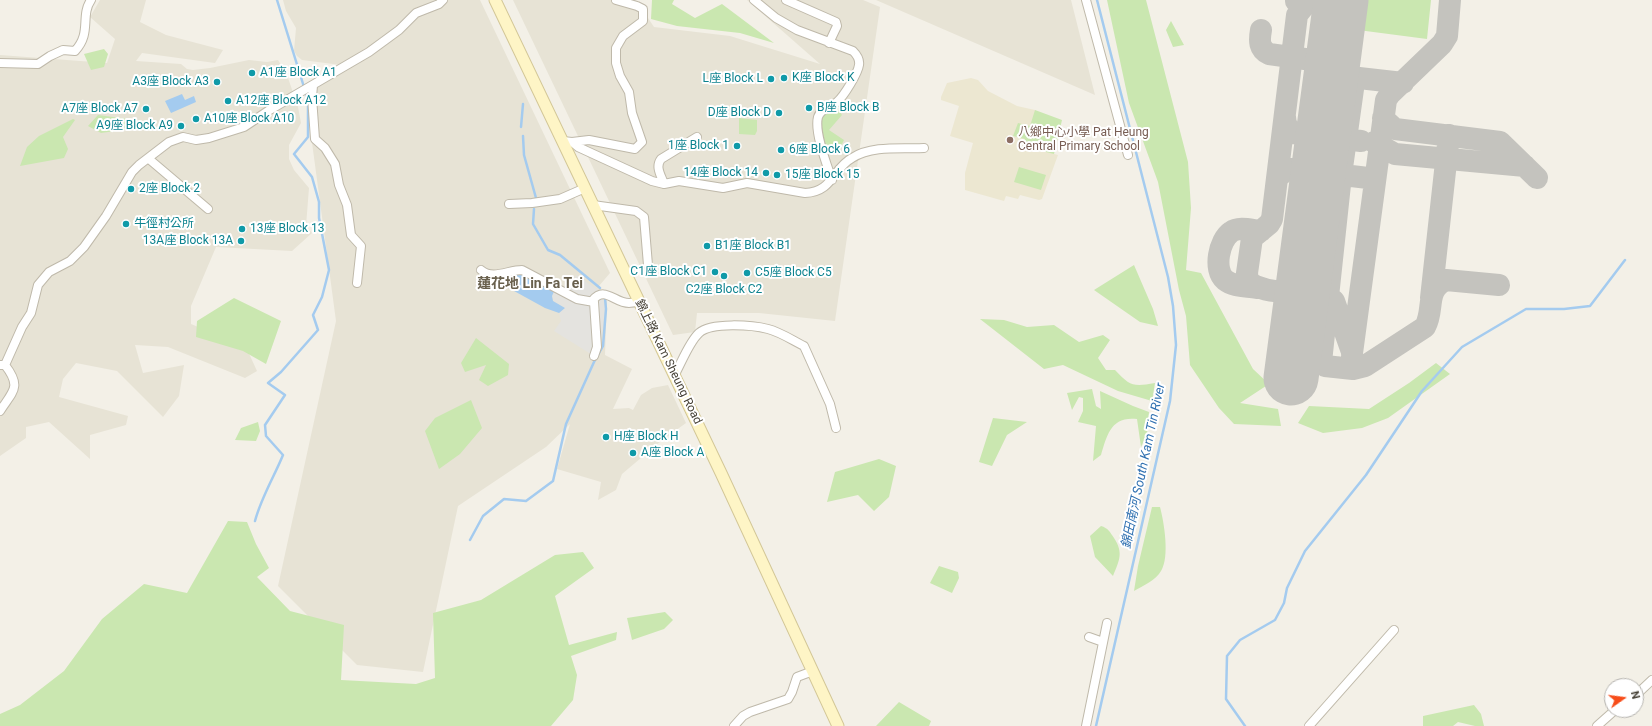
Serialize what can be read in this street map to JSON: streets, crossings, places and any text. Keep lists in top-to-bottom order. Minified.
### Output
{"streets":{"main road":["錦上路 Kam Sheung Road"]},"districts":["蓮花地 Lin Fa Tei"],"water":["錦田南河 South Kam Tin River"],"places":["A1座 Block A1","K座 Block K","L座 Block L","A3座 Block A3","A12座 Block A12","B座 Block B","A7座 Block A7","D座 Block D","A10座 Block A10","A9座 Block A9","八鄉中心小學 Pat Heung Central Primary School","1座 Block 1","6座 Block 6","14座 Block 14","15座 Block 15","2座 Block 2","牛徑村公所","13座 Block 13","13A座 Block 13A","B1座 Block B1","C1座 Block C1","C5座 Block C5","C2座 Block C2","H座 Block H","A座 Block A"],"north":"right"}
